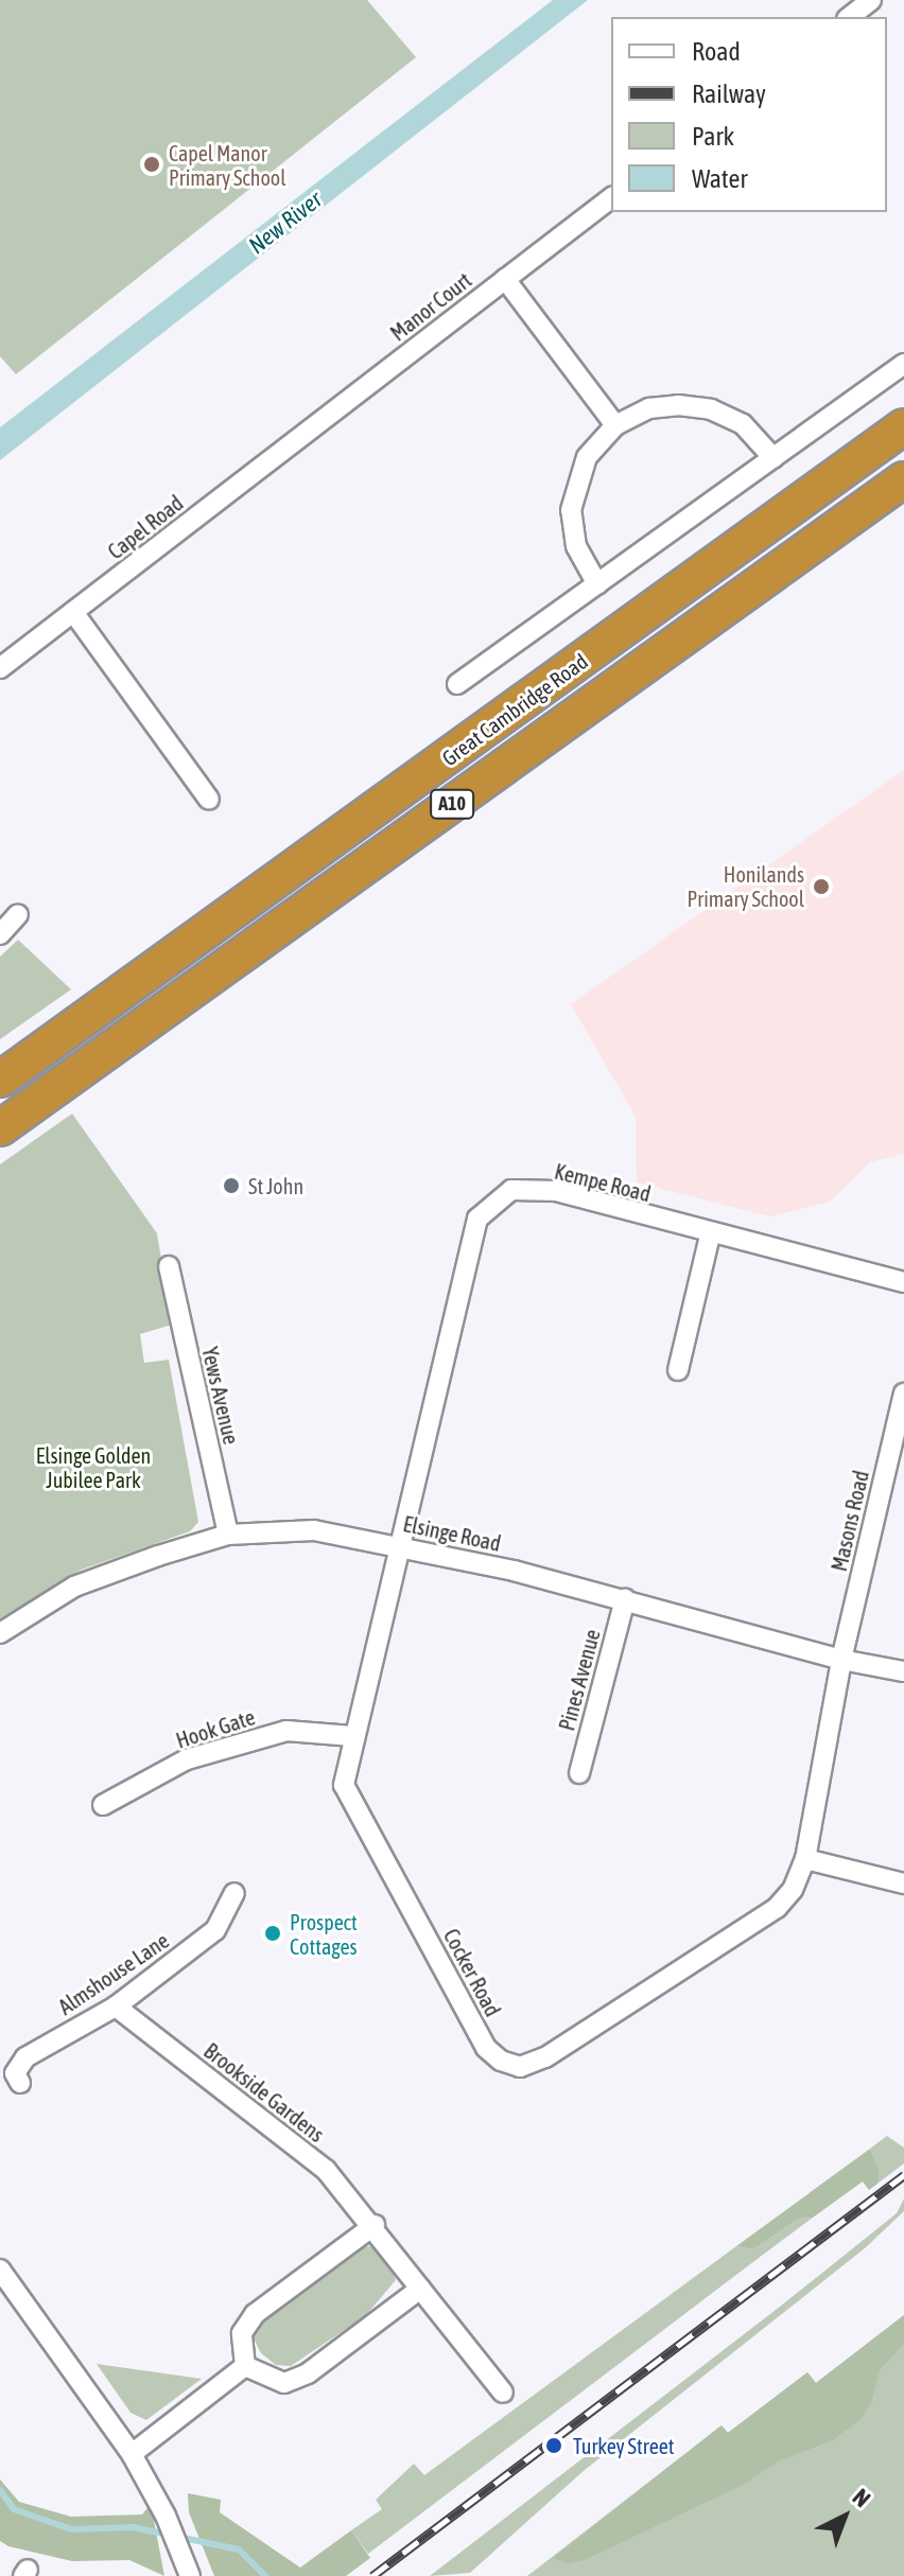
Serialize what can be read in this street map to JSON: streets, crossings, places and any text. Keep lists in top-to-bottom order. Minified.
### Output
{"streets":{"highway":["Great Cambridge Road","A10"],"street":["Manor Court","Capel Road","Kempe Road","Yews Avenue","Masons Road","Elsinge Road","Pines Avenue","Hook Gate","Cocker Road","Almshouse Lane","Brookside Gardens"]},"crossings":[["Manor Court","Capel Road"],["Kempe Road","Elsinge Road"],["Kempe Road","Cocker Road"],["Yews Avenue","Elsinge Road"],["Masons Road","Elsinge Road"],["Masons Road","Cocker Road"],["Elsinge Road","Pines Avenue"],["Elsinge Road","Cocker Road"],["Hook Gate","Cocker Road"],["Almshouse Lane","Brookside Gardens"]],"water":["New River"],"parks":["Elsinge Golden Jubilee Park"],"places":["Capel Manor Primary School","Honilands Primary School","St John","Prospect Cottages","Turkey Street"],"legend":["Road","Railway","Park","Water"],"north":"top right"}
